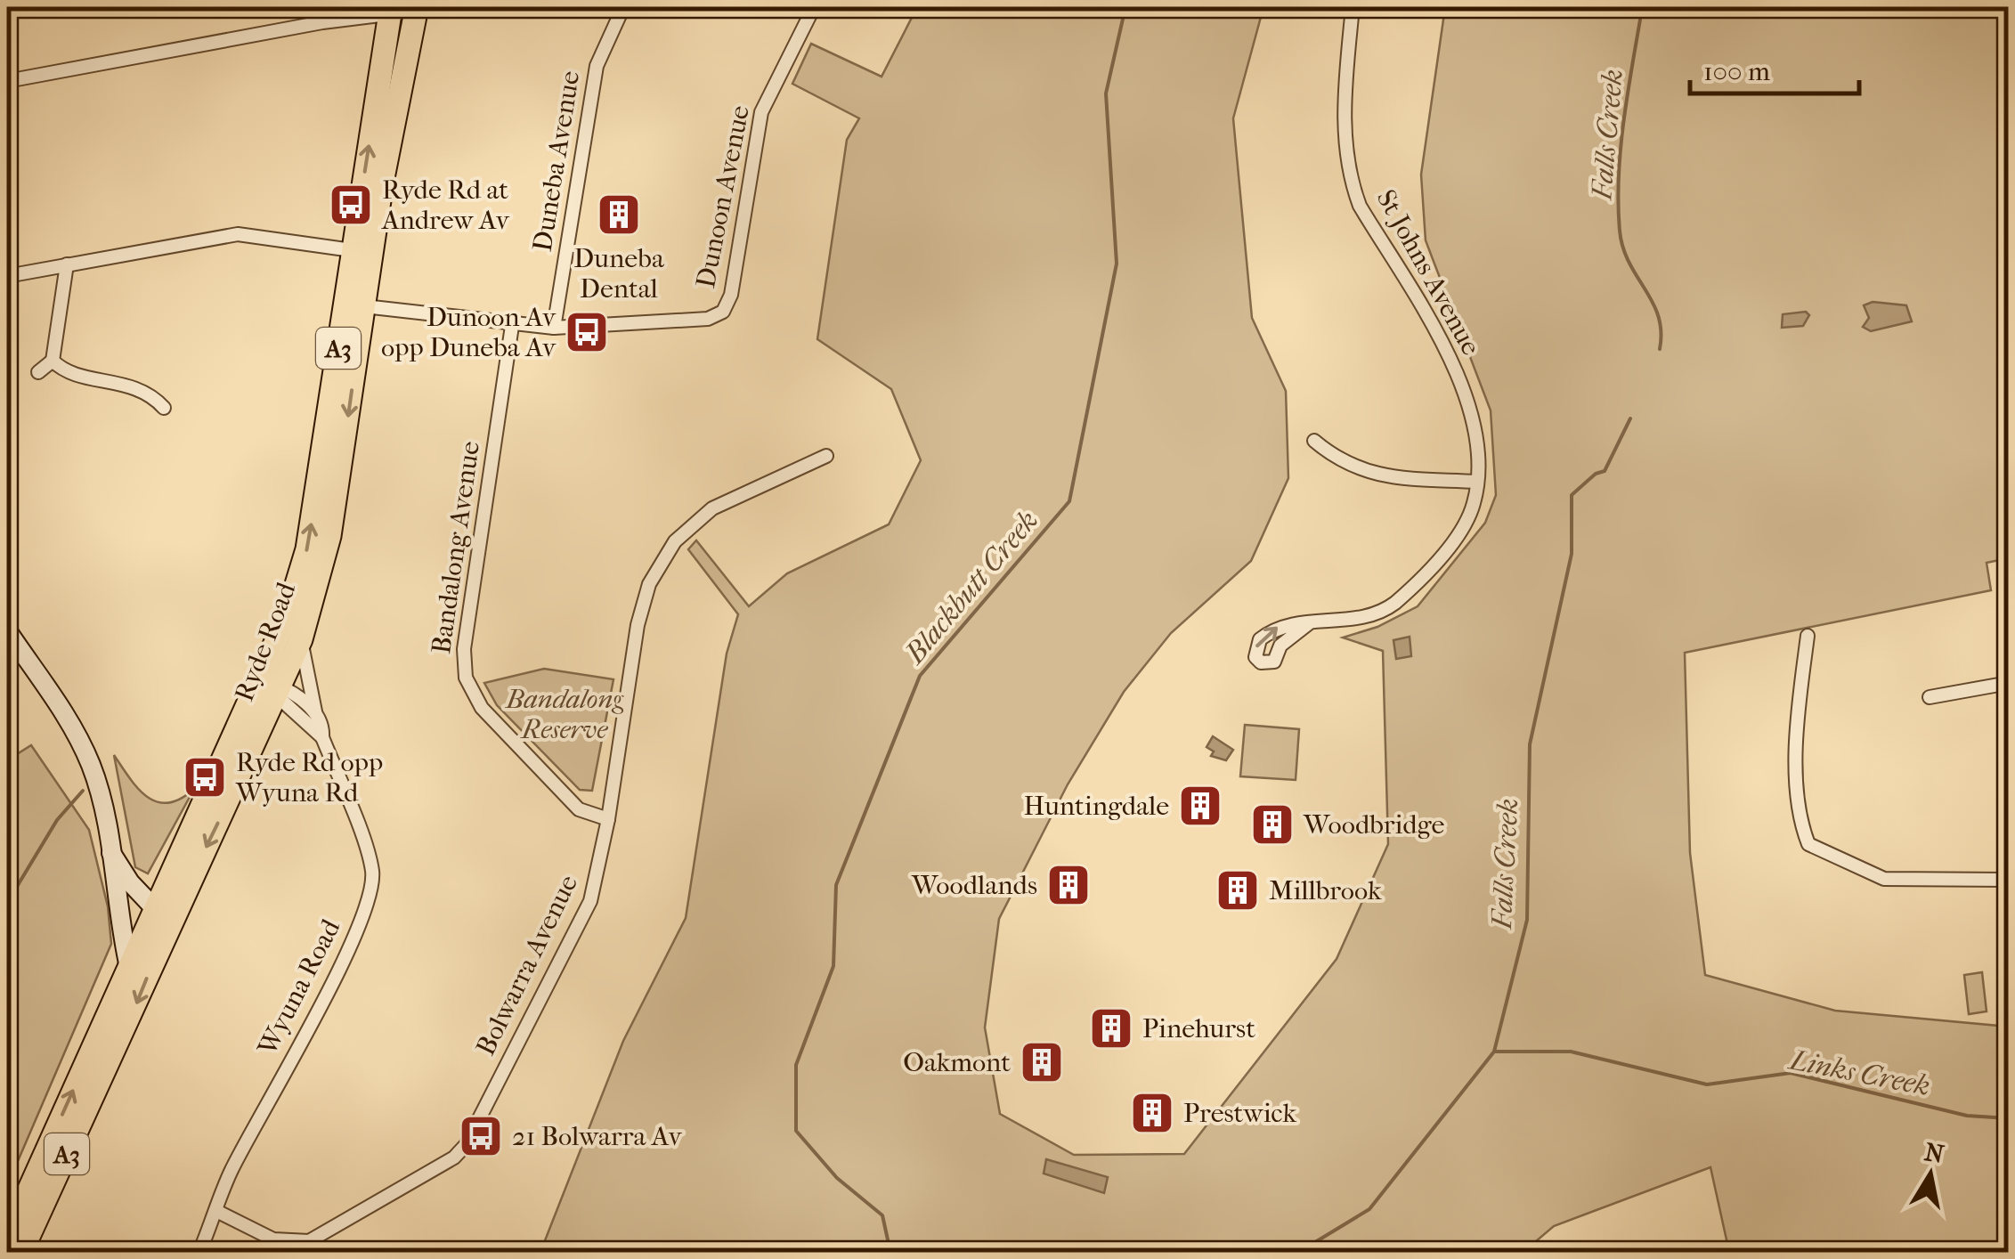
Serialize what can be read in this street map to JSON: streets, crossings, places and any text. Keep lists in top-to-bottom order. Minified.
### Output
{"streets":{"highway":["A3","Ryde Road"],"street":["Duneba Avenue","Dunoon Avenue","St Johns Avenue","Bandalong Avenue","Bolwarra Avenue","Wyuna Road"]},"crossings":[["Duneba Avenue","Dunoon Avenue"],["Dunoon Avenue","Bandalong Avenue"],["Dunoon Avenue","Ryde Road"],["Bandalong Avenue","Bolwarra Avenue"],["Ryde Road","Wyuna Road"],["Bolwarra Avenue","Wyuna Road"]],"water":["Falls Creek","Blackbutt Creek","Links Creek"],"parks":["Bandalong Reserve"],"places":{"bus stop":["Ryde Rd at Andrew Av","Dunoon Av opp Duneba Av","Ryde Rd opp Wyuna Rd","21 Bolwarra Av"],"building":["Duneba Dental","Huntingdale","Woodbridge","Woodlands","Millbrook","Pinehurst","Oakmont","Prestwick"]},"scale_bar":"100 m","north":"top"}
